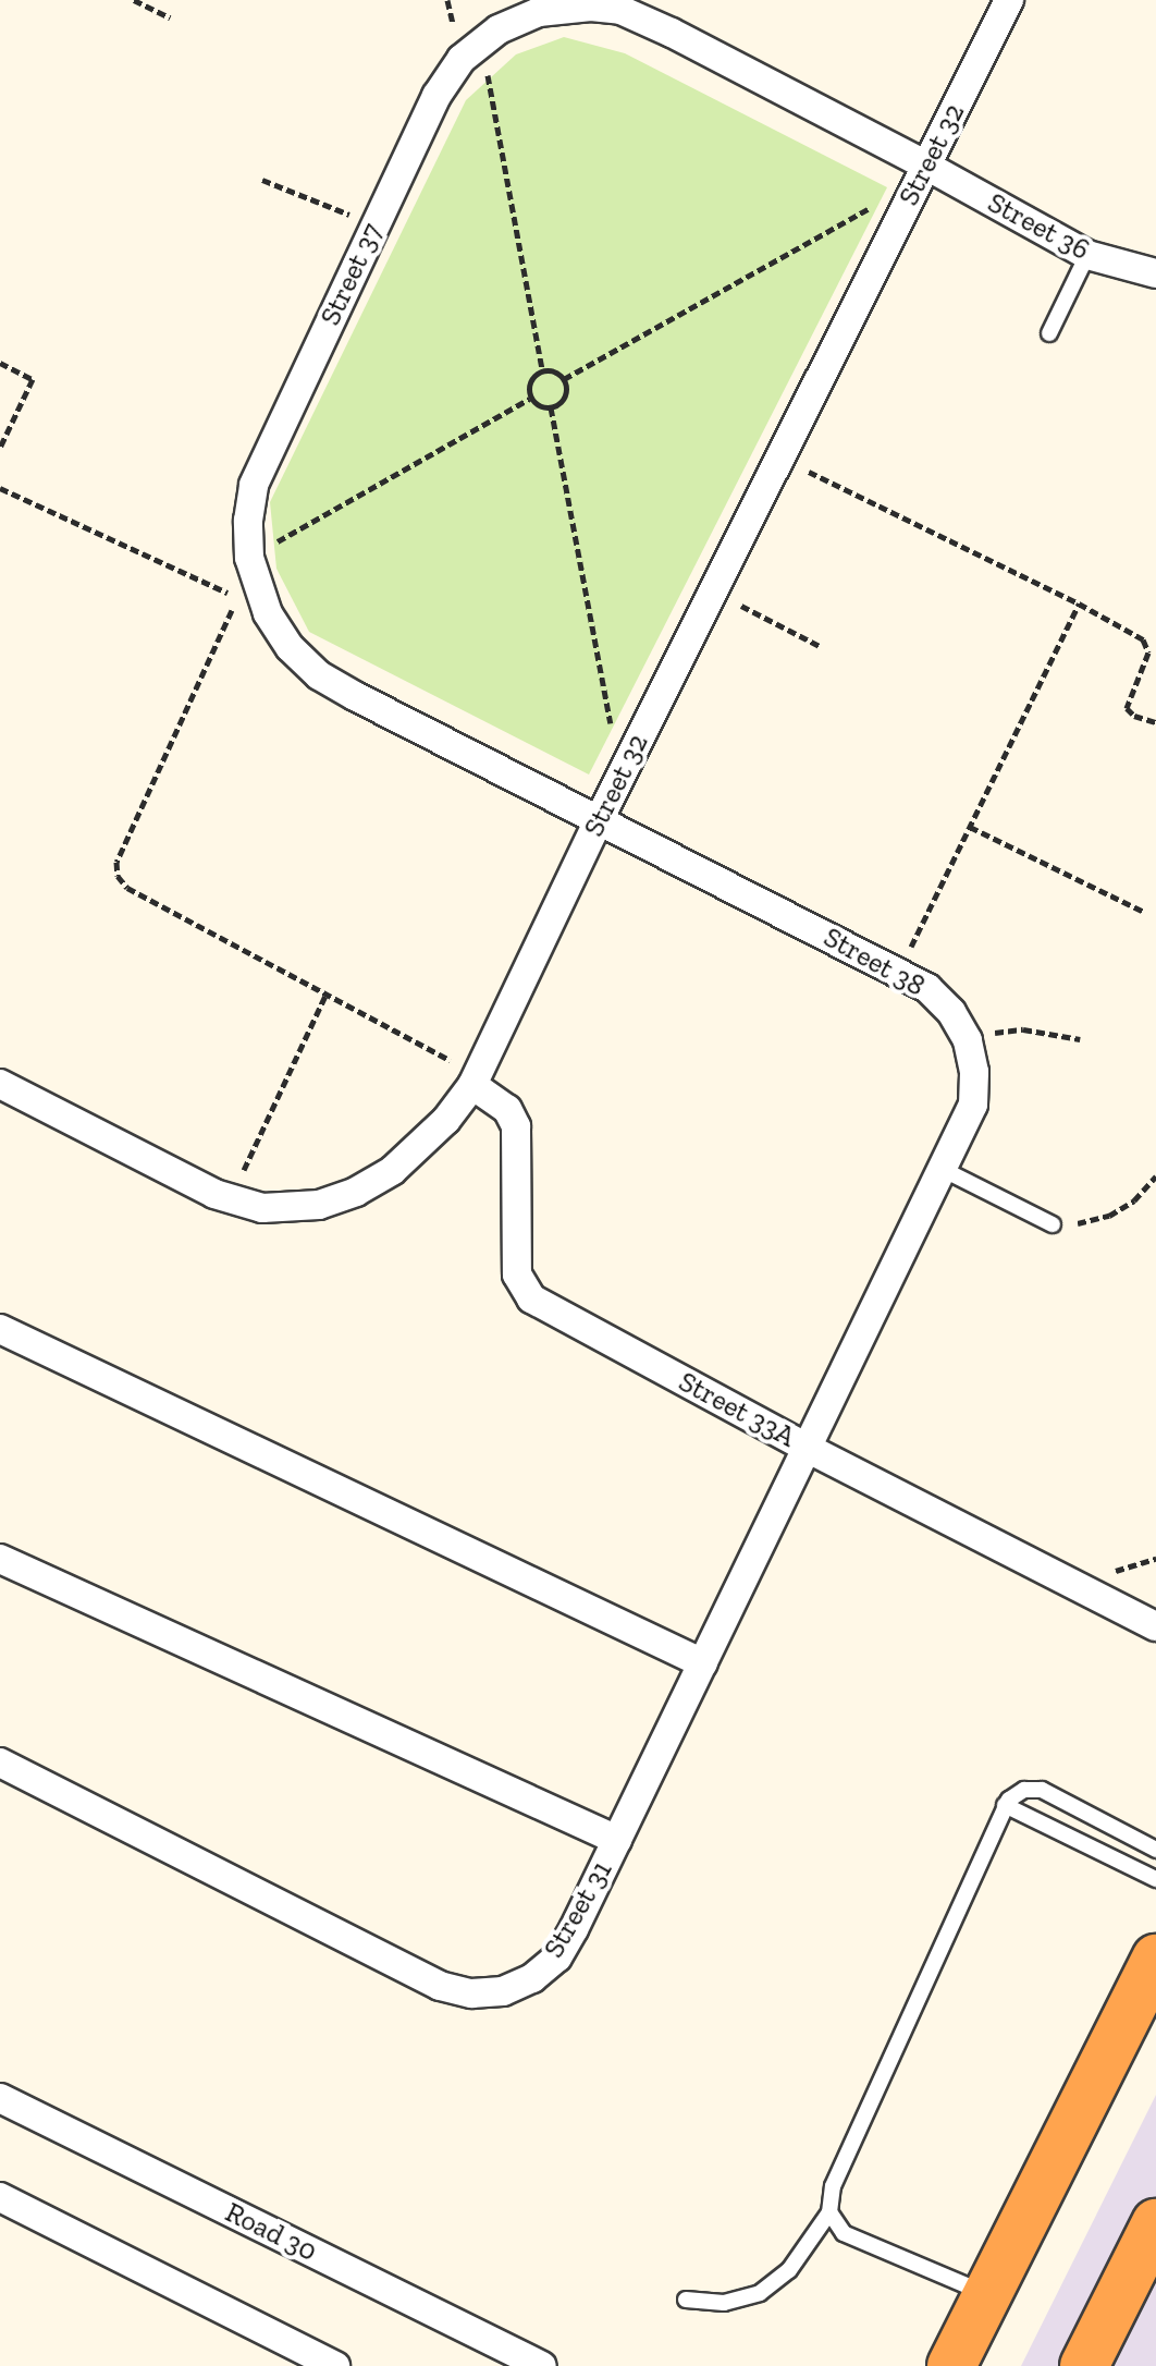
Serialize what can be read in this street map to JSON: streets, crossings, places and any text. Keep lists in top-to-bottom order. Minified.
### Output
{"streets":{"street":["Street 32","Street 36","Street 37","Street 38","Street 33A","Street 31","Road 30"]},"crossings":[["Street 32","Street 36"],["Street 32","Street 37"],["Street 32","Street 38"],["Street 32","Street 33A"],["Street 36","Street 37"],["Street 37","Street 38"],["Street 38","Street 33A"],["Street 38","Street 31"],["Street 33A","Street 31"]]}
